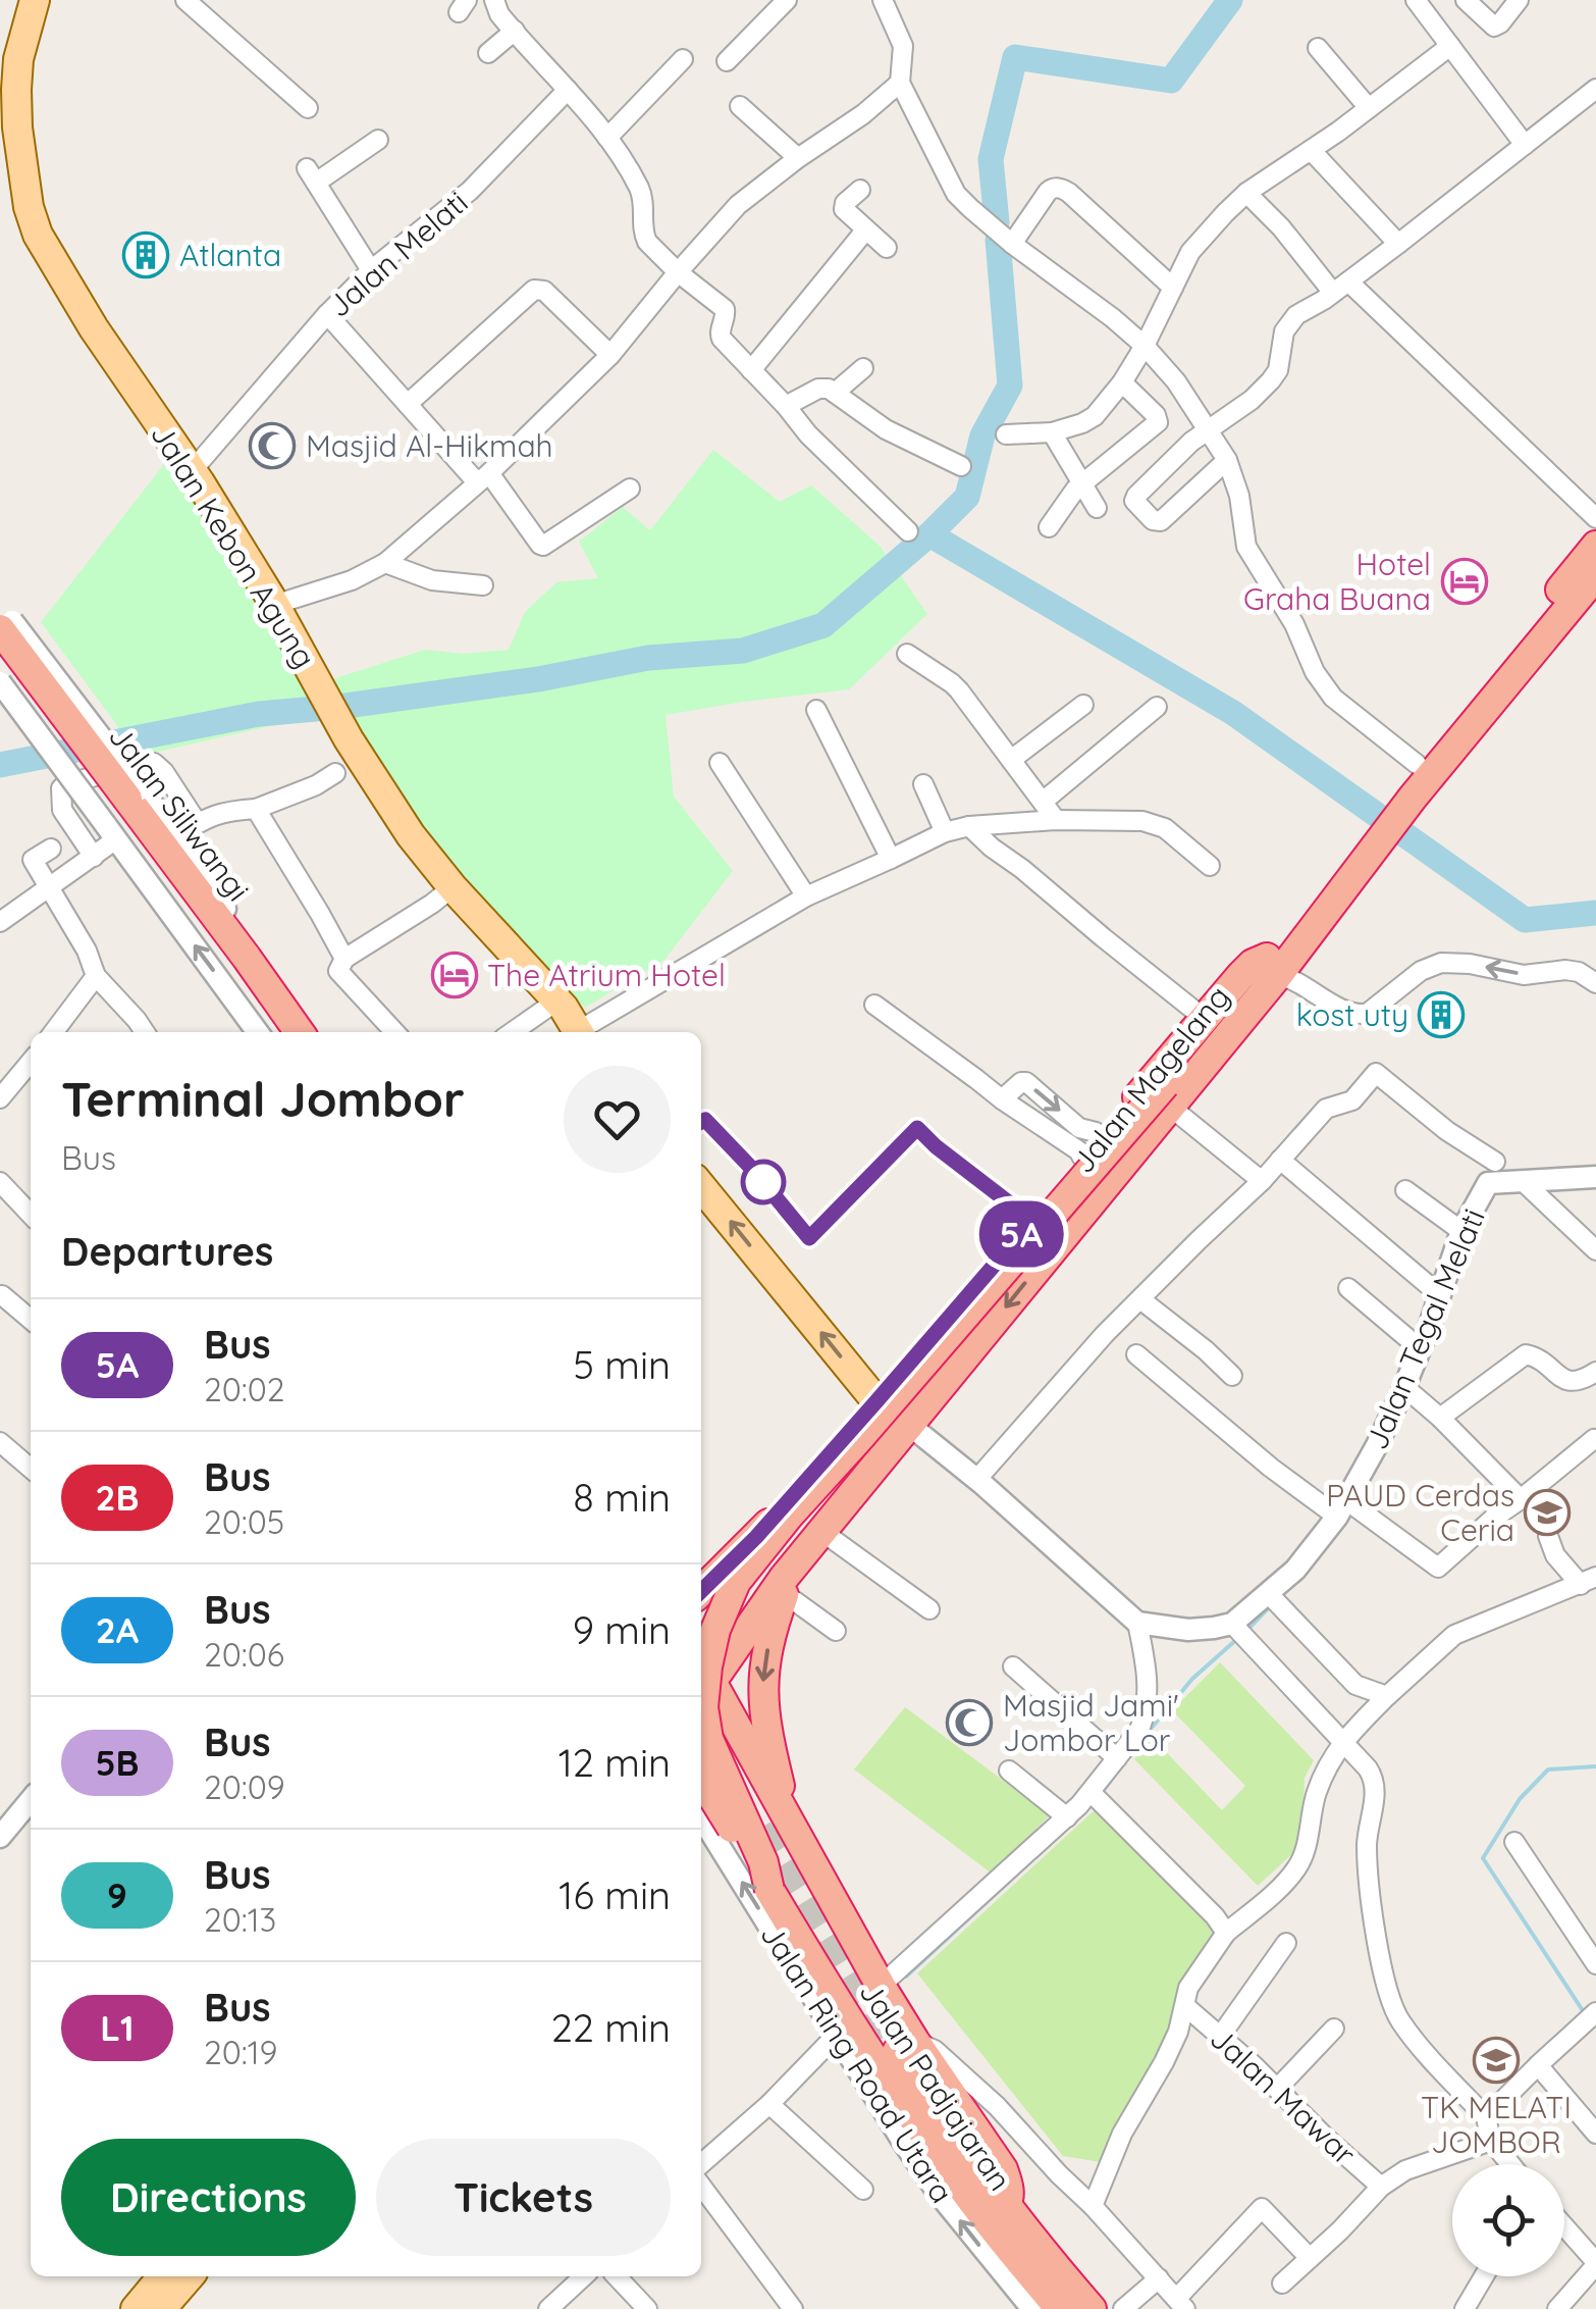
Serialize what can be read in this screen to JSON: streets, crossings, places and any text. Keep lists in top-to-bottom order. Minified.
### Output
{"streets":{"highway":["Jalan Siliwangi","Jalan Magelang","Jalan Padjajaran"],"main road":["Jalan Kebon Agung"],"street":["Jalan Melati","Jalan Tegal Melati","Jalan Ring Road Utara","Jalan Mawar"]},"crossings":[["Jalan Melati","Jalan Kebon Agung"]],"places":{"building":["Atlanta","kost uty"],"mosque":["Masjid Al-Hikmah","Masjid Jami' Jombor Lor"],"hotel":["Hotel Graha Buana","The Atrium Hotel"],"school or university":["PAUD Cerdas Ceria","TK MELATI JOMBOR"]},"lines":["bus line 5A"],"page":{"on_map":"5A","heading":[["Terminal Jombor","Bus"],"Departures"],"list":[{"mark":"5A","name":"Bus","note":"20:02","value":"5 min"},{"mark":"2B","name":"Bus","note":"20:05","value":"8 min"},{"mark":"2A","name":"Bus","note":"20:06","value":"9 min"},{"mark":"5B","name":"Bus","note":"20:09","value":"12 min"},{"mark":"9","name":"Bus","note":"20:13","value":"16 min"},{"mark":"L1","name":"Bus","note":"20:19","value":"22 min"}],"buttons":["Directions","Tickets"]}}
